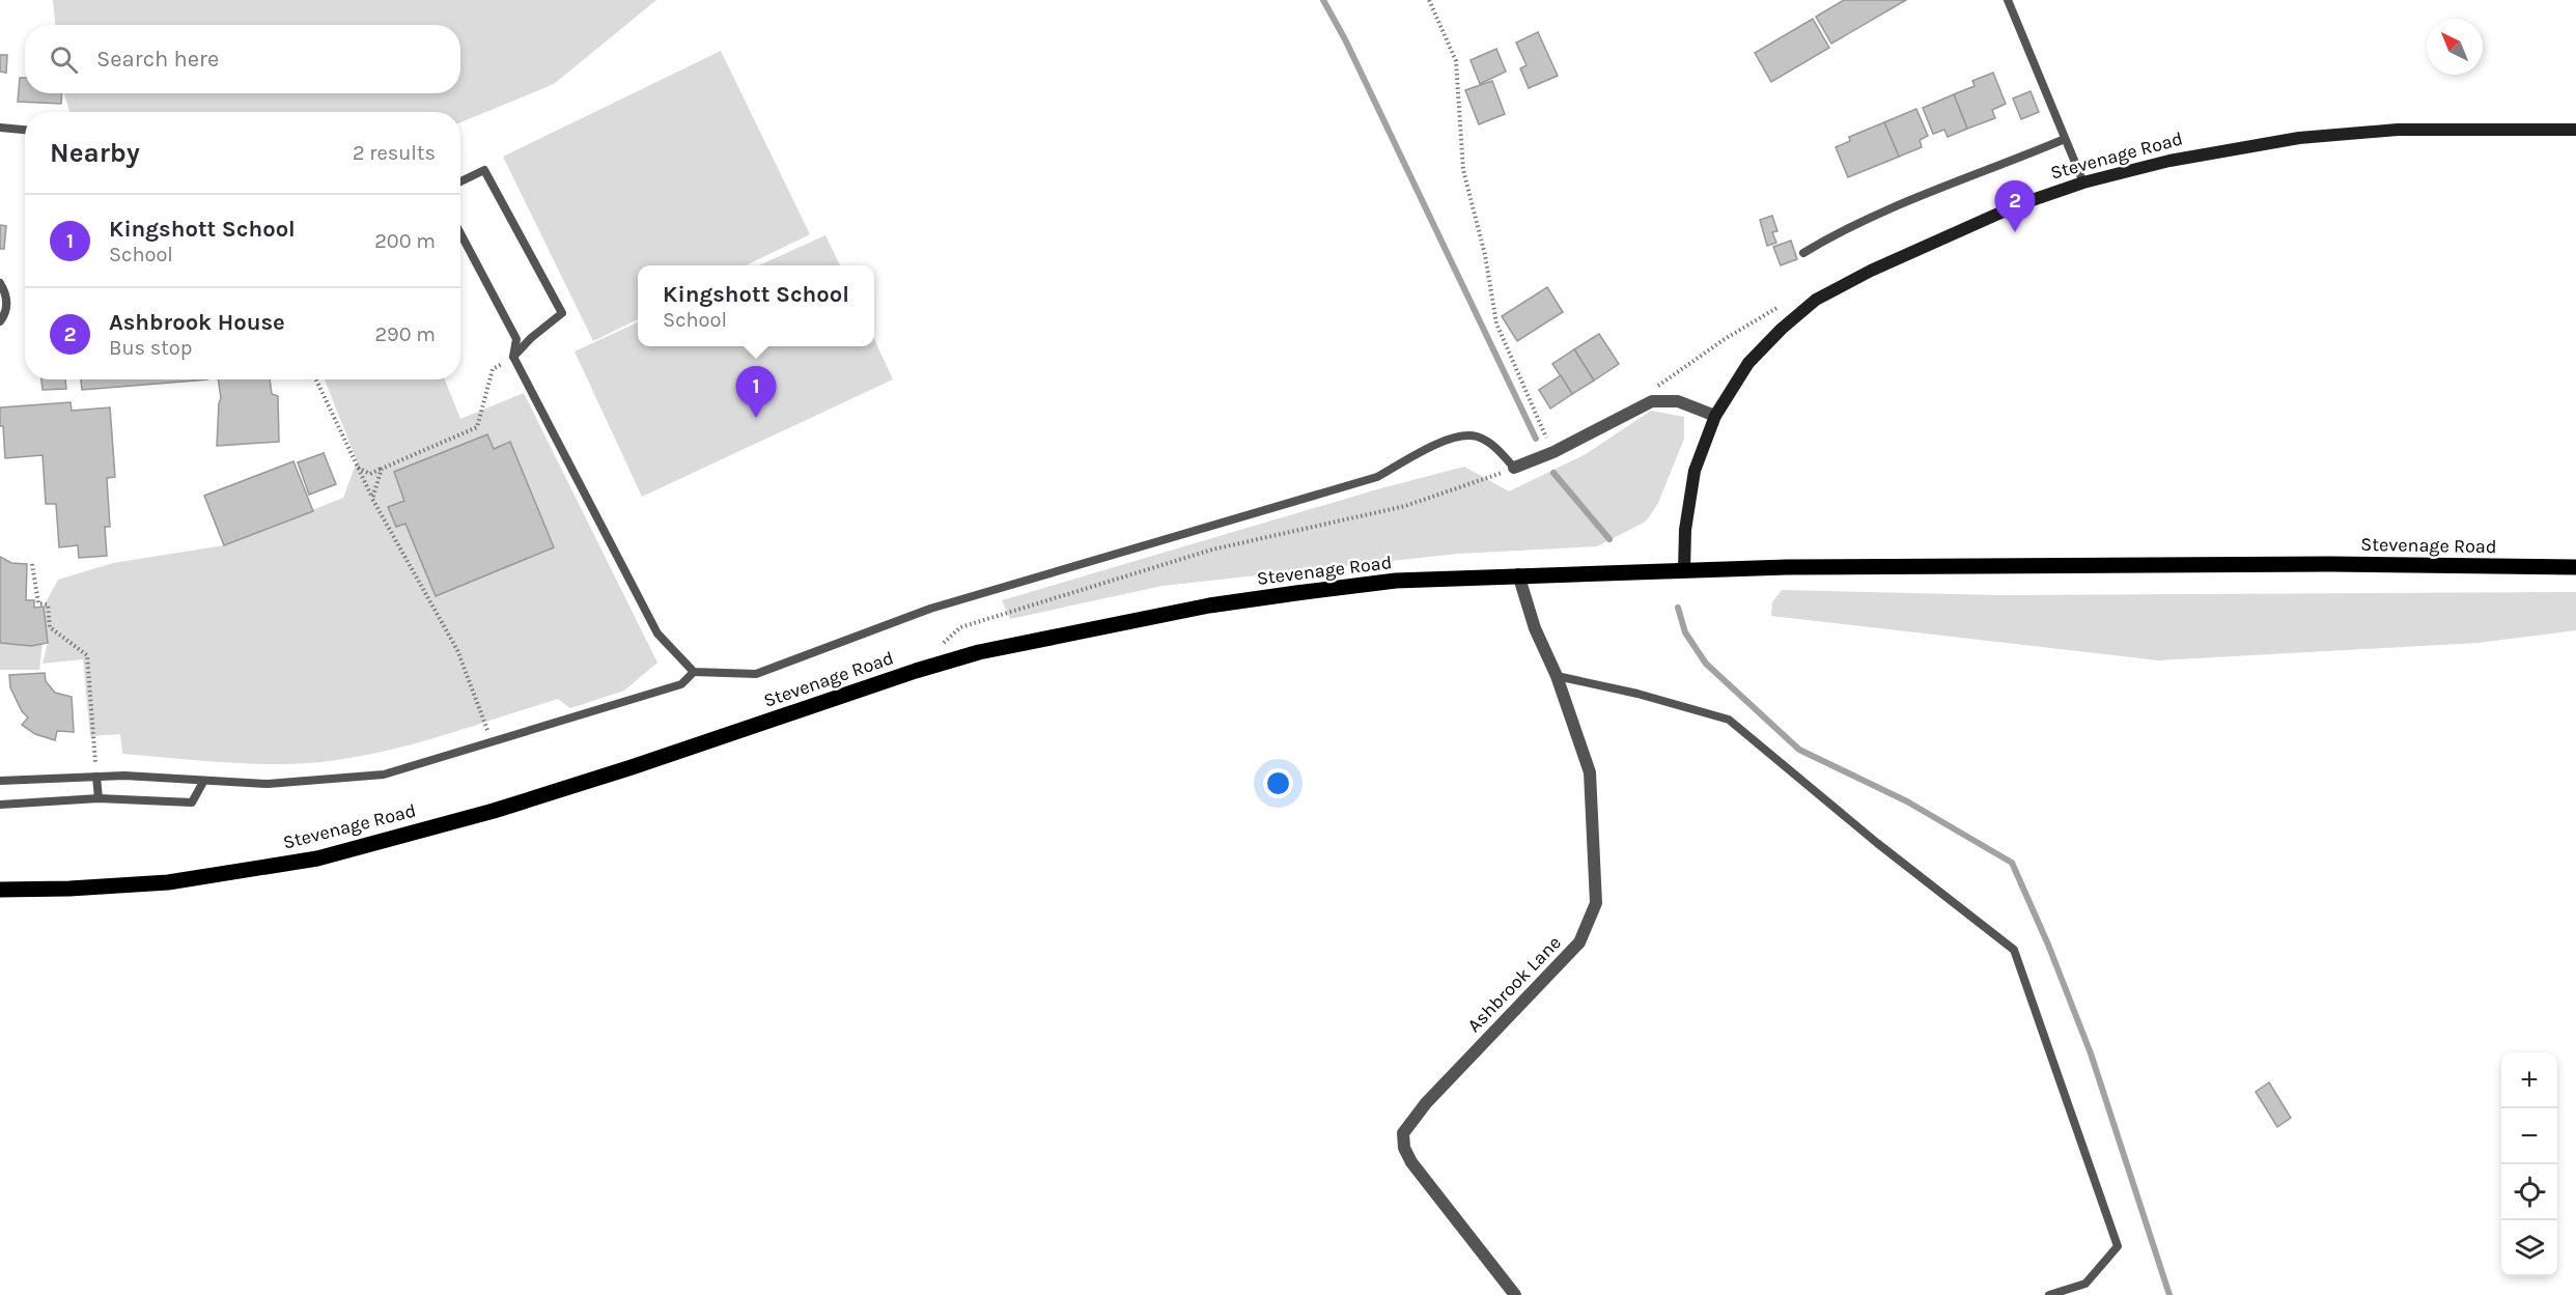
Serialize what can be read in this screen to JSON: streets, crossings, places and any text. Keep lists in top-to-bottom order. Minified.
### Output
{"streets":{"main road":["Stevenage Road"],"street":["Ashbrook Lane"]},"crossings":[["Stevenage Road","Ashbrook Lane"]],"north":"top left","page":{"search":"Search here","heading":["Nearby","2 results"],"pins":["2","1"],"list":[{"mark":"1","name":"Kingshott School","note":"School","value":"200 m"},{"mark":"2","name":"Ashbrook House","note":"Bus stop","value":"290 m"}],"popup":["Kingshott School","School"],"map_buttons":["+","−"]}}
